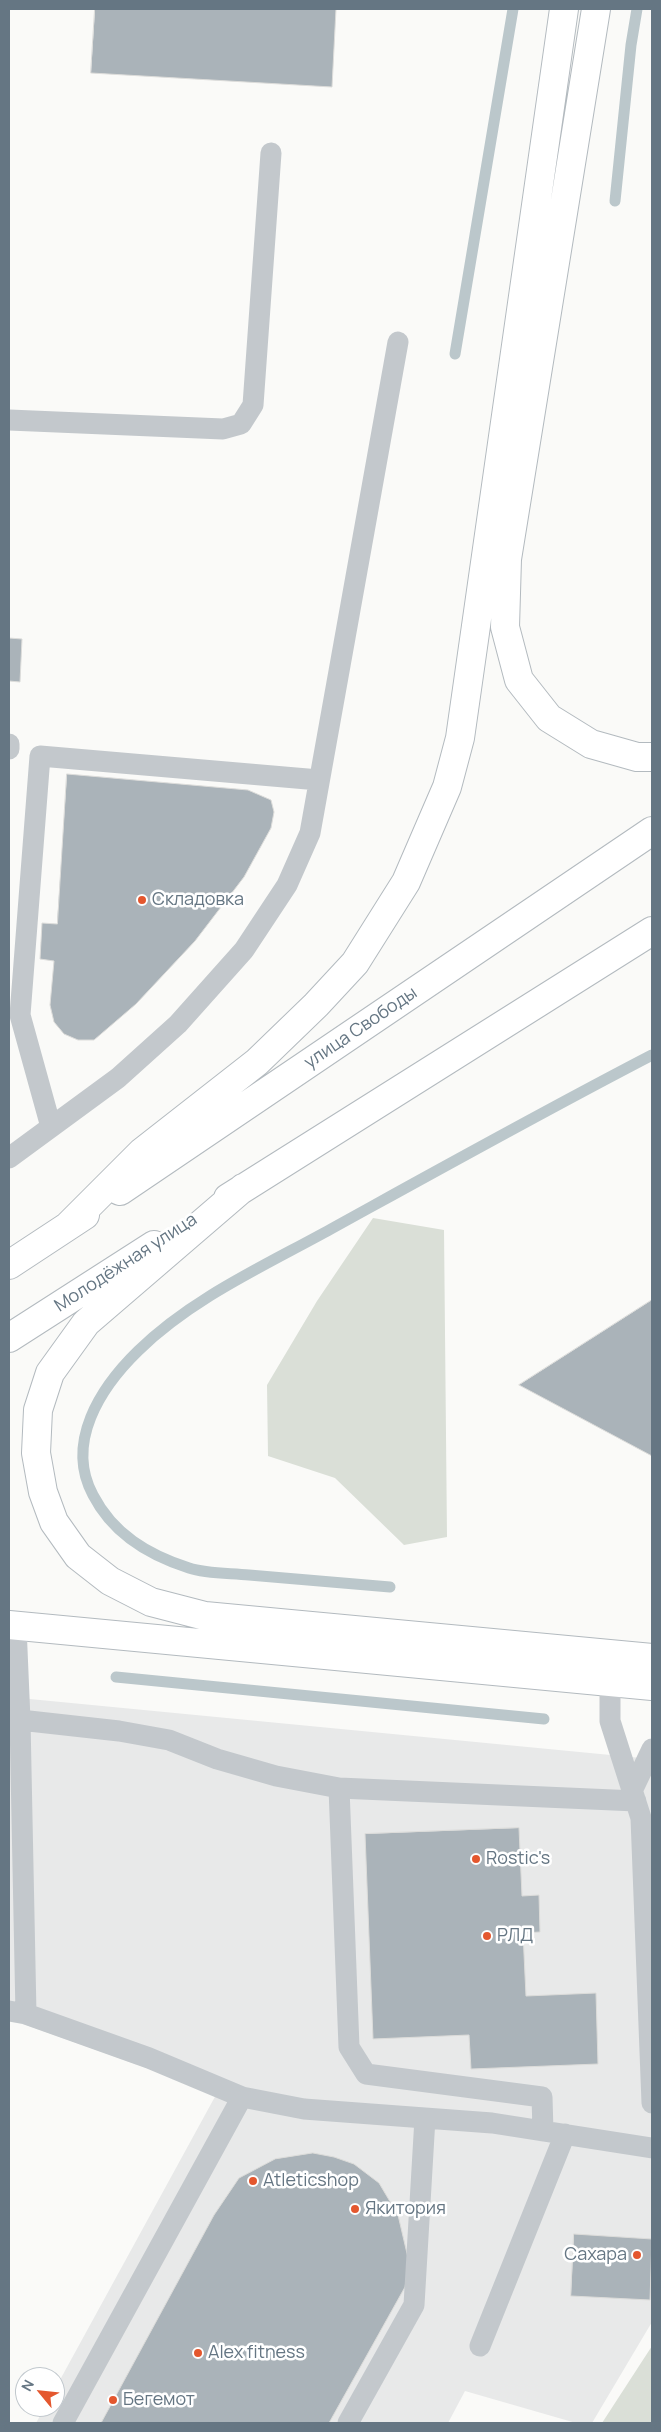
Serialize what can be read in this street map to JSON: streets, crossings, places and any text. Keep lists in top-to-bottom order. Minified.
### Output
{"streets":{"main road":["улица Свободы","Молодёжная улица"]},"places":["Складовка","Rostic's","РЛД","Atleticshop","Якитория","Сахара","Alex fitness","Бегемот"],"north":"top left"}
